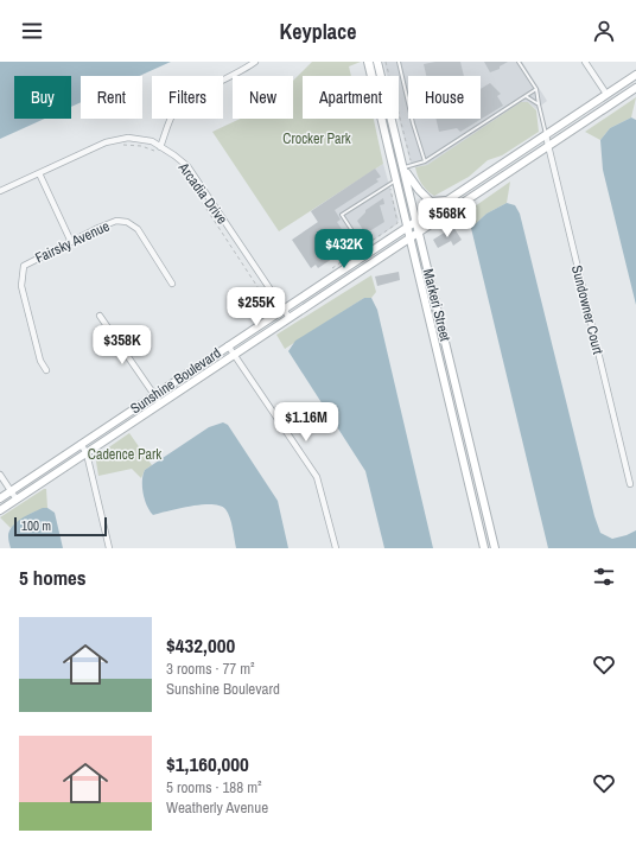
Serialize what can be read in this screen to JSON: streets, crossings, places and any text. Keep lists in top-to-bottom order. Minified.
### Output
{"streets":{"main road":["Markeri Street","Sunshine Boulevard"],"street":["Arcadia Drive","Fairsky Avenue","Sundowner Court"]},"crossings":[["Arcadia Drive","Sunshine Boulevard"],["Markeri Street","Sunshine Boulevard"],["Sundowner Court","Sunshine Boulevard"]],"parks":["Crocker Park","Cadence Park"],"scale_bar":"100 m","page":{"header":"Keyplace","chip":["Buy","Rent","Filters","New","Apartment","House"],"price":["$568K","$432K","$255K","$358K","$1.16M"],"scale":"100 m","heading":"5 homes","list":[{"name":"$432,000","note":"3 rooms · 77 m² · Sunshine Boulevard"},{"name":"$1,160,000","note":"5 rooms · 188 m² · Weatherly Avenue"}]}}
